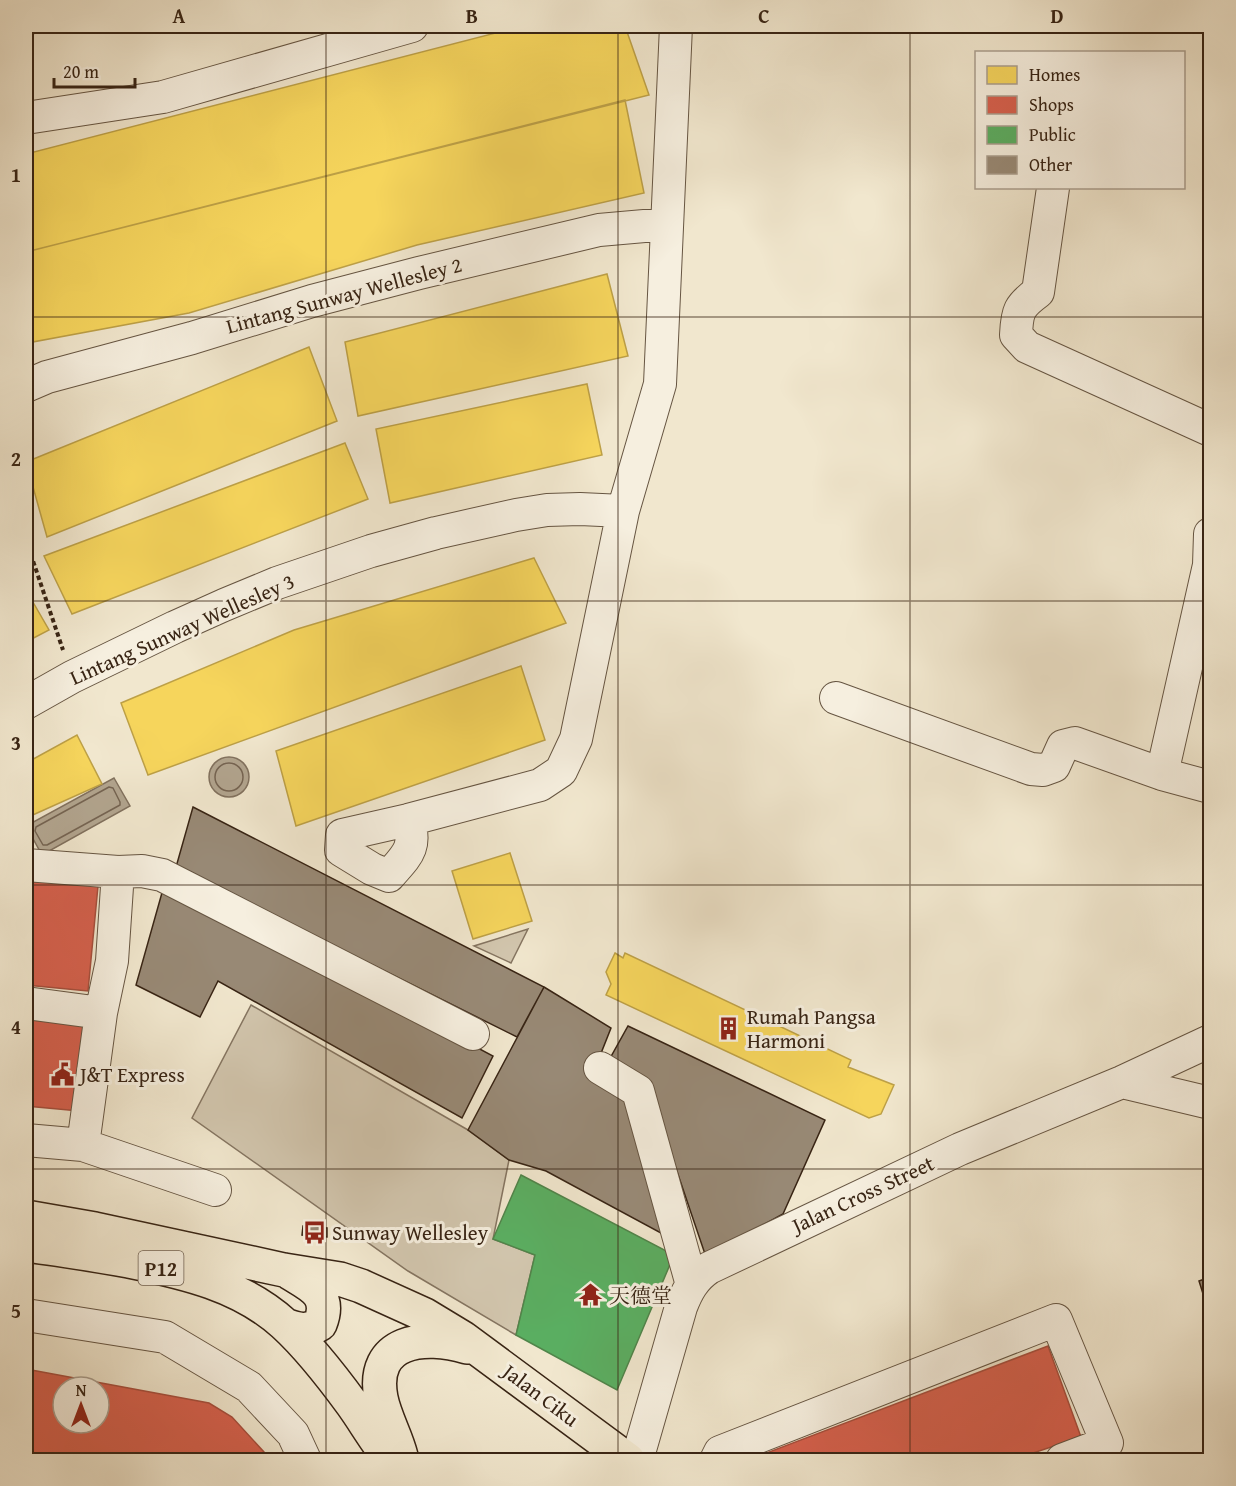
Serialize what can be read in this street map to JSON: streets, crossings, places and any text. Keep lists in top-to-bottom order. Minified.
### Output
{"streets":{"main road":["P12","Jalan Ciku"],"street":["Lintang Sunway Wellesley 2","Lintang Sunway Wellesley 3","Jalan Cross Street"]},"crossings":[["P12","Jalan Ciku"]],"places":{"building":["Rumah Pangsa Harmoni"],"public building":["J&T Express"],"bus stop":["Sunway Wellesley"],"temple":["天德堂"]},"legend":["Homes","Shops","Public","Other"],"scale_bar":"20 m","north":"top","grid":{"columns":["A","B","C","D"],"rows":["1","2","3","4","5"]}}
